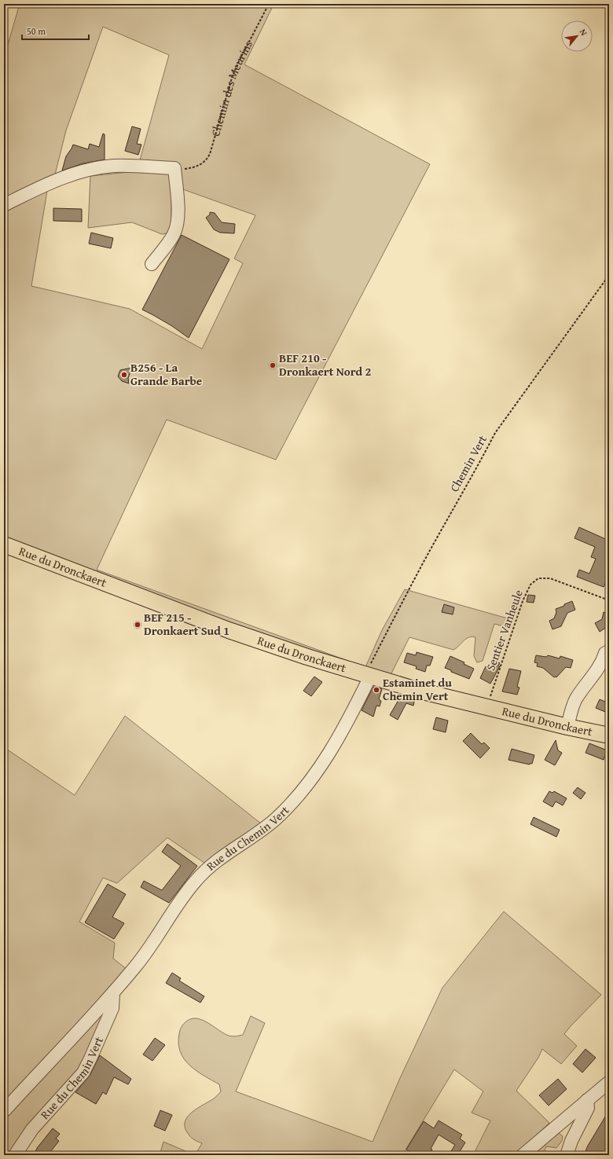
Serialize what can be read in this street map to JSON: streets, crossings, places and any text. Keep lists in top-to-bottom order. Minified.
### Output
{"streets":{"main road":["Rue du Dronckaert"],"street":["Rue du Chemin Vert"],"path":["Chemin des Meurins","Chemin Vert","Sentier Vanheule"]},"crossings":[["Chemin Vert","Rue du Dronckaert"],["Chemin Vert","Rue du Chemin Vert"],["Rue du Dronckaert","Sentier Vanheule"],["Rue du Dronckaert","Rue du Chemin Vert"]],"places":["BEF 210 - Dronkaert Nord 2","B256 - La Grande Barbe","BEF 215 - Dronkaert Sud 1","Estaminet du Chemin Vert"],"scale_bar":"50 m","north":"top right"}
